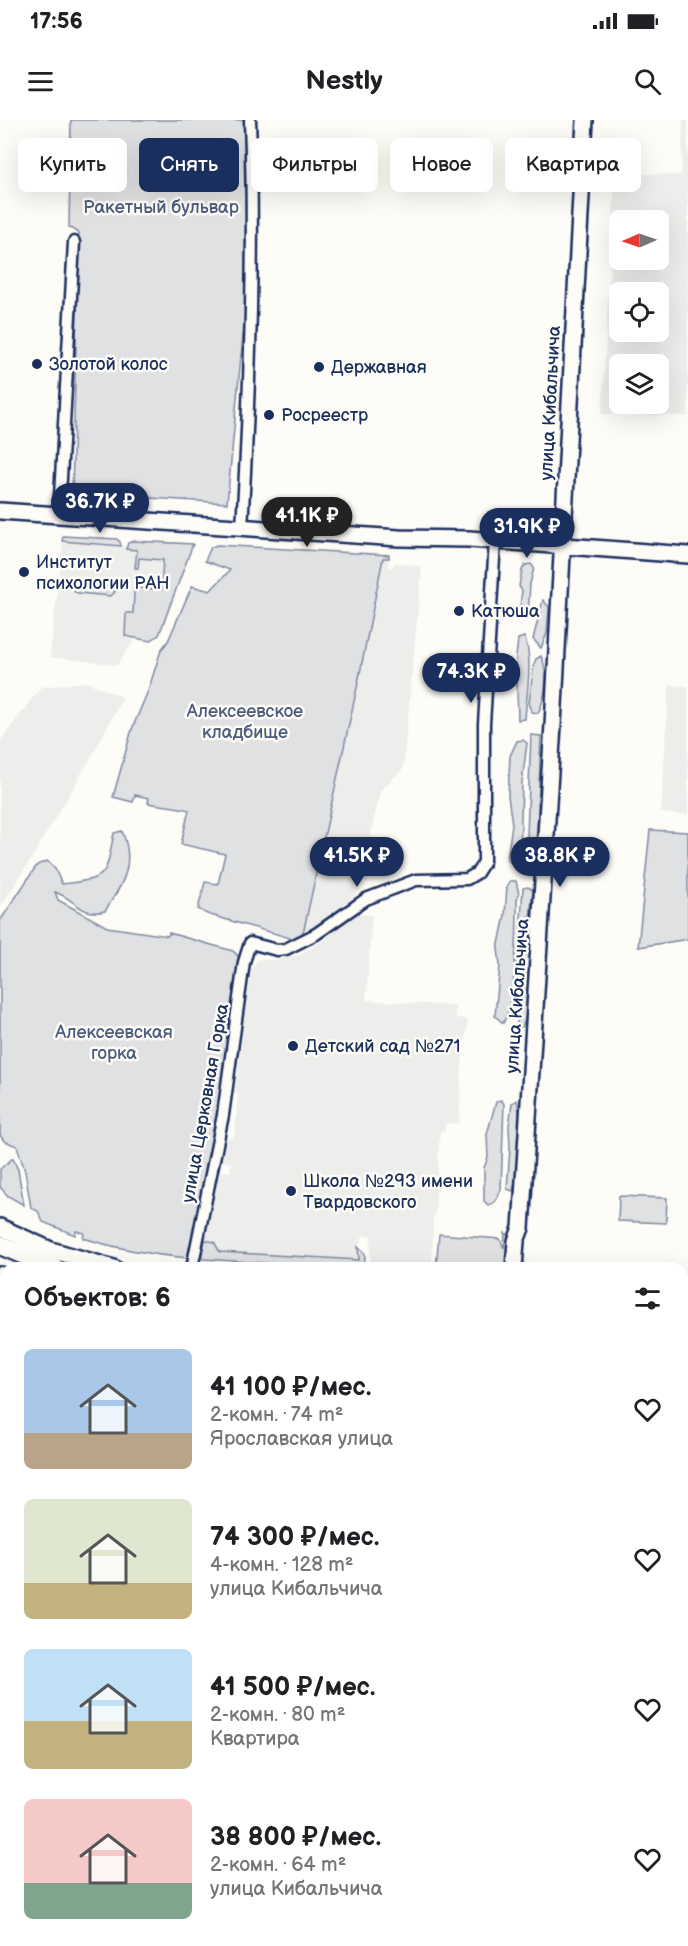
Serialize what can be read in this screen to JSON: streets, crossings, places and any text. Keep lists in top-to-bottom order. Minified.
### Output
{"streets":{"street":["улица Кибальчича","улица Церковная Горка"]},"parks":["Ракетный бульвар","Алексеевское кладбище","Алексеевская горка"],"places":["Золотой колос","Державная","Росреестр","Институт психологии РАН","Катюша","Детский сад №271","Школа №293 имени Твардовского"],"north":"left","page":{"status":"17:56","header":"Nestly","chip":["Купить","Снять","Фильтры","Новое","Квартира"],"price":["36.7K ₽","41.1K ₽","31.9K ₽","74.3K ₽","41.5K ₽","38.8K ₽"],"heading":"Объектов: 6","list":[{"name":"41 100 ₽/мес.","note":"2-комн. · 74 m² · Ярославская улица"},{"name":"74 300 ₽/мес.","note":"4-комн. · 128 m² · улица Кибальчича"},{"name":"41 500 ₽/мес.","note":"2-комн. · 80 m² · Квартира"},{"name":"38 800 ₽/мес.","note":"2-комн. · 64 m² · улица Кибальчича"}]}}
